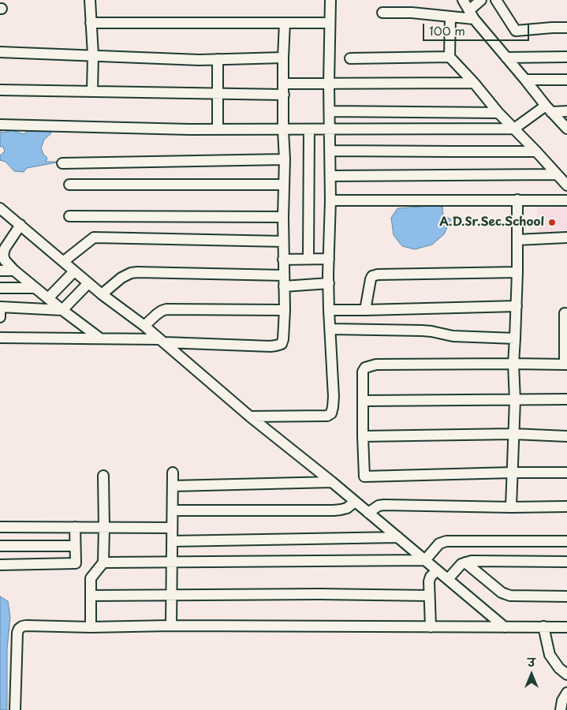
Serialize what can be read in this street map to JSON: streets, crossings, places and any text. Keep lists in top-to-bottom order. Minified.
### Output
{"places":["A.D.Sr.Sec.School"],"scale_bar":"100 m","north":"top"}
